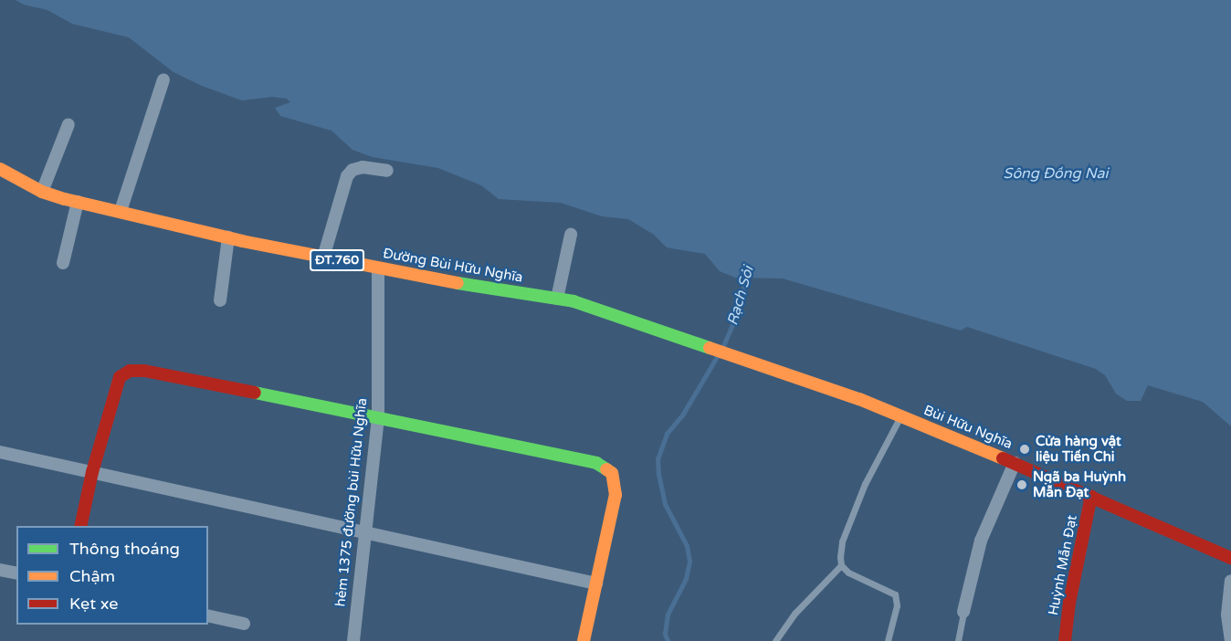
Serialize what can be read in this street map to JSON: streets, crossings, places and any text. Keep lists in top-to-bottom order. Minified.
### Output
{"streets":{"main road":["ĐT.760","Đường Bùi Hữu Nghĩa","Bùi Hữu Nghĩa","Huỳnh Mẫn Đạt"],"street":["hẻm 1375 đường bùi Hữu Nghĩa"]},"crossings":[["Đường Bùi Hữu Nghĩa","Bùi Hữu Nghĩa"],["Đường Bùi Hữu Nghĩa","hẻm 1375 đường bùi Hữu Nghĩa"],["Bùi Hữu Nghĩa","Huỳnh Mẫn Đạt"]],"water":["Sông Đồng Nai","Rạch Sỏi"],"places":["Cửa hàng vật liệu Tiến Chi","Ngã ba Huỳnh Mẫn Đạt"],"legend":["Thông thoáng","Chậm","Kẹt xe"]}
